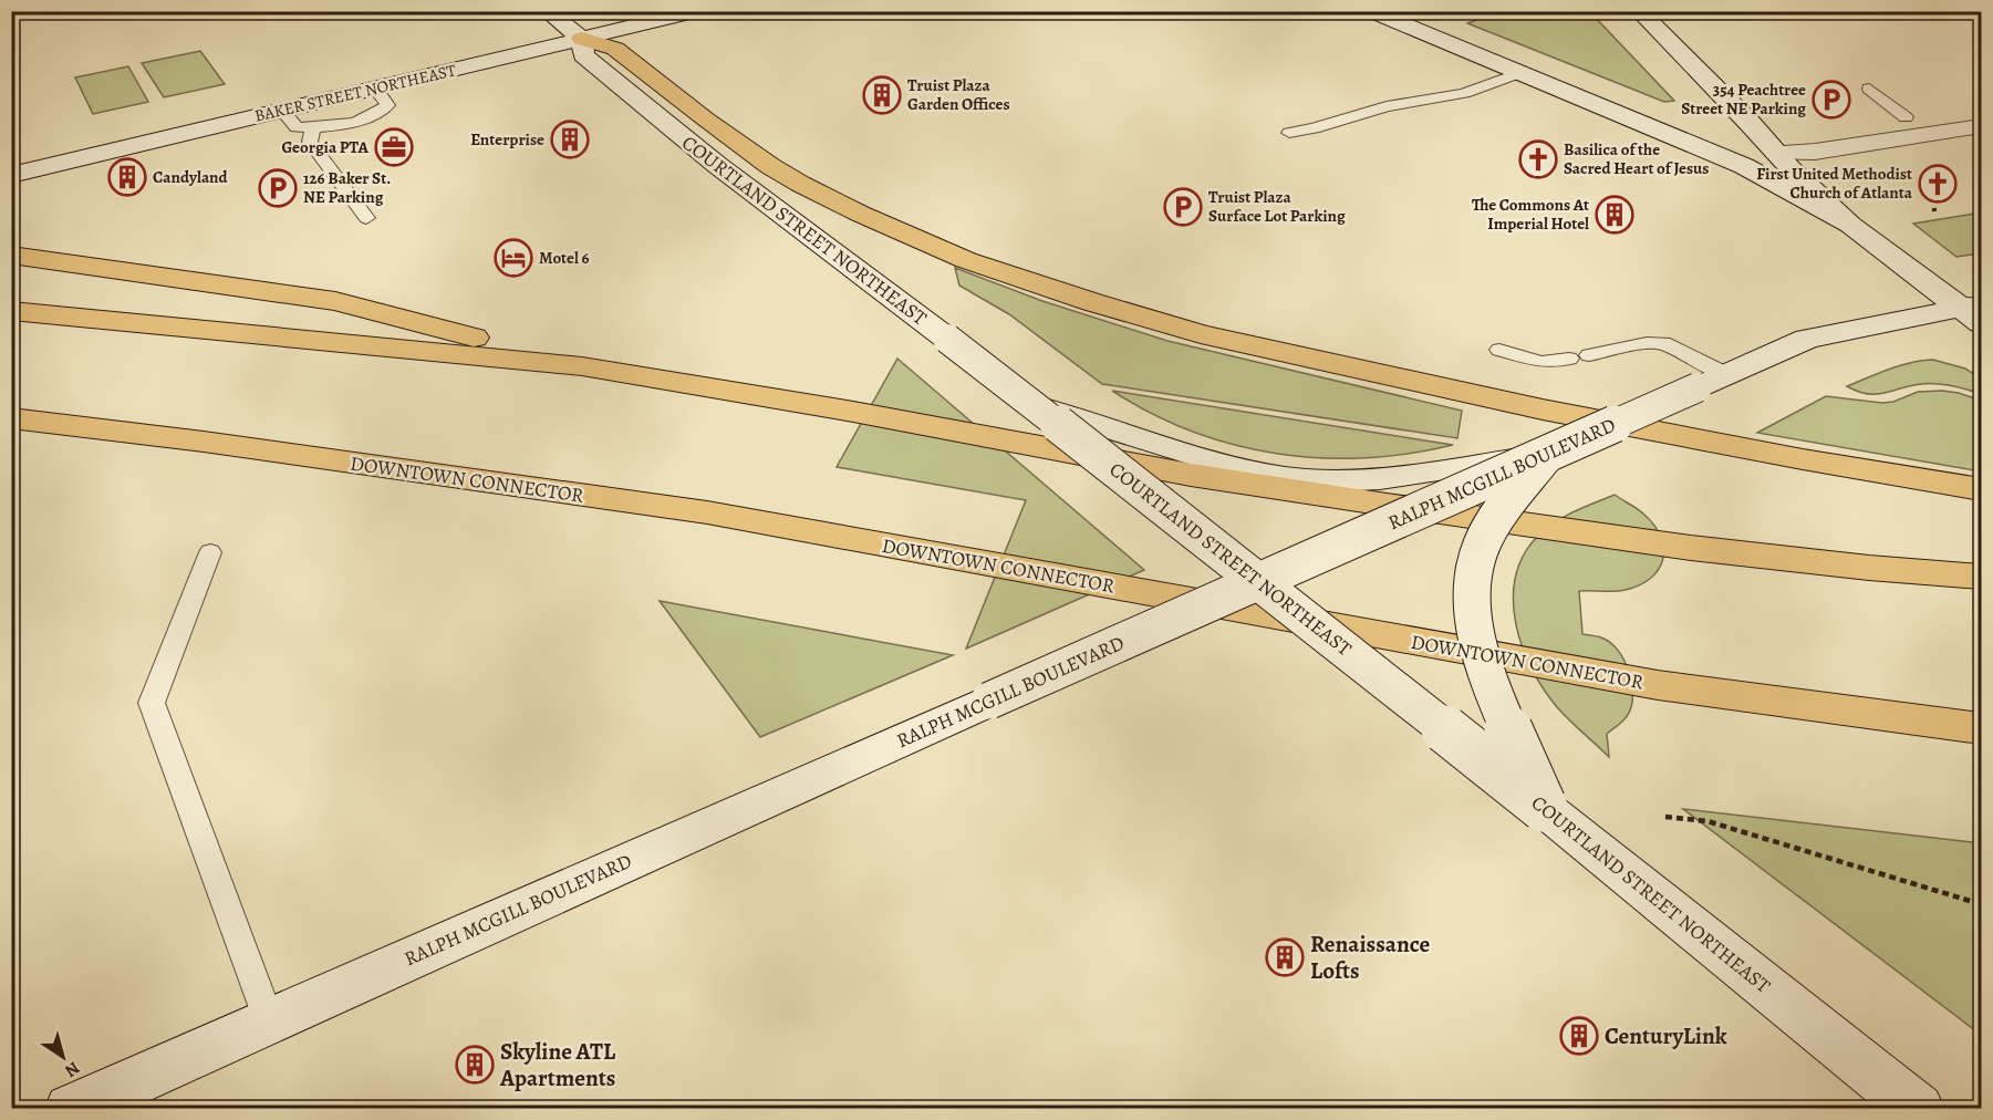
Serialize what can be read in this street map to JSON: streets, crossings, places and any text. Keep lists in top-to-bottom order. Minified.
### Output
{"streets":{"highway":["DOWNTOWN CONNECTOR"],"main road":["BAKER STREET NORTHEAST","COURTLAND STREET NORTHEAST","RALPH MCGILL BOULEVARD"]},"crossings":[["BAKER STREET NORTHEAST","COURTLAND STREET NORTHEAST"],["COURTLAND STREET NORTHEAST","RALPH MCGILL BOULEVARD"]],"places":{"building":["Truist Plaza Garden Offices","Enterprise","Candyland","The Commons At Imperial Hotel","Renaissance Lofts","CenturyLink","Skyline ATL Apartments"],"parking":["354 Peachtree Street NE Parking","126 Baker St. NE Parking","Truist Plaza Surface Lot Parking"],"office":["Georgia PTA"],"church":["Basilica of the Sacred Heart of Jesus","First United Methodist Church of Atlanta"],"hotel":["Motel 6"]},"north":"bottom right"}
